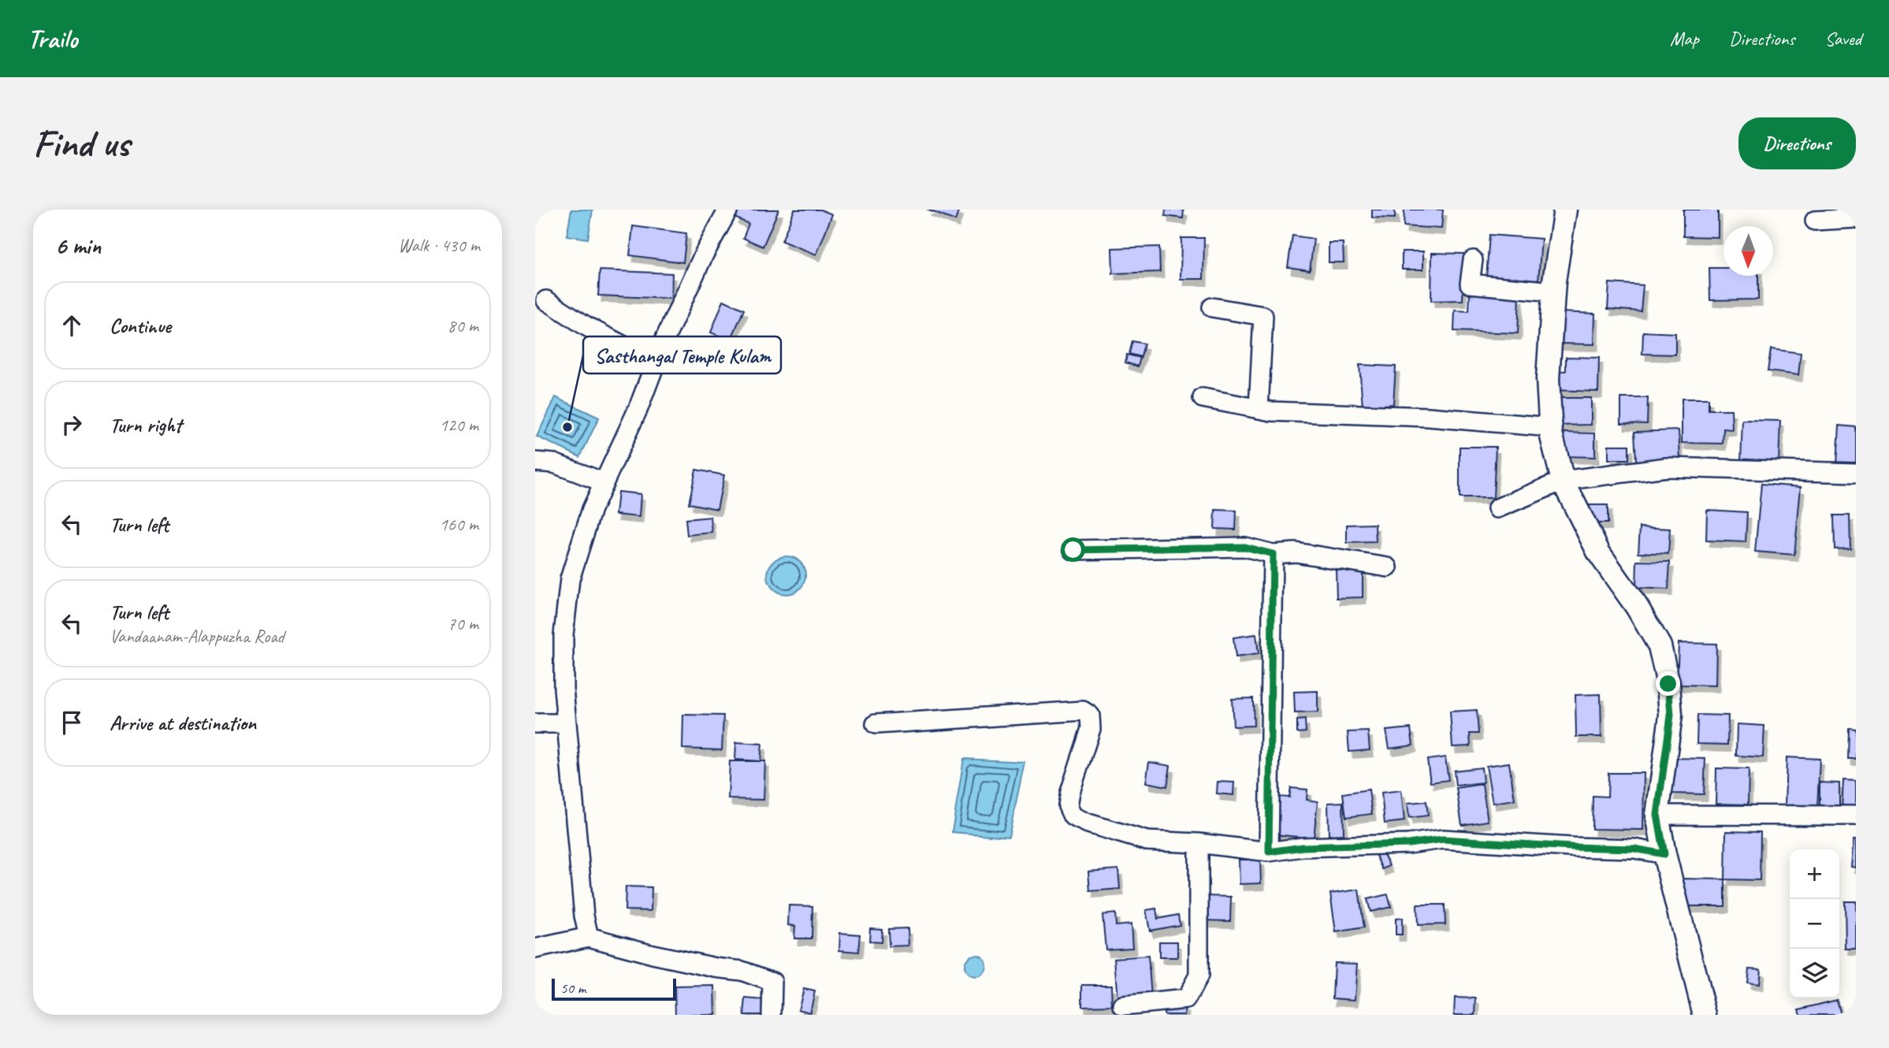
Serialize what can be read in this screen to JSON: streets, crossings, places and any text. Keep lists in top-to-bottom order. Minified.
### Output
{"places":["Sasthangal Temple Kulam"],"scale_bar":"50 m","north":"bottom","page":{"header":"Trailo","nav":["Map","Directions","Saved"],"buttons":"Directions","title":"Find us","heading":["6 min","Walk · 430 m"],"list":[["Continue","80 m"],["Turn right","120 m"],["Turn left","160 m"],["Turn left","Vandaanam-Alappuzha Road","70 m"],"Arrive at destination"],"map_buttons":["+","−"],"scale":"50 m"}}
